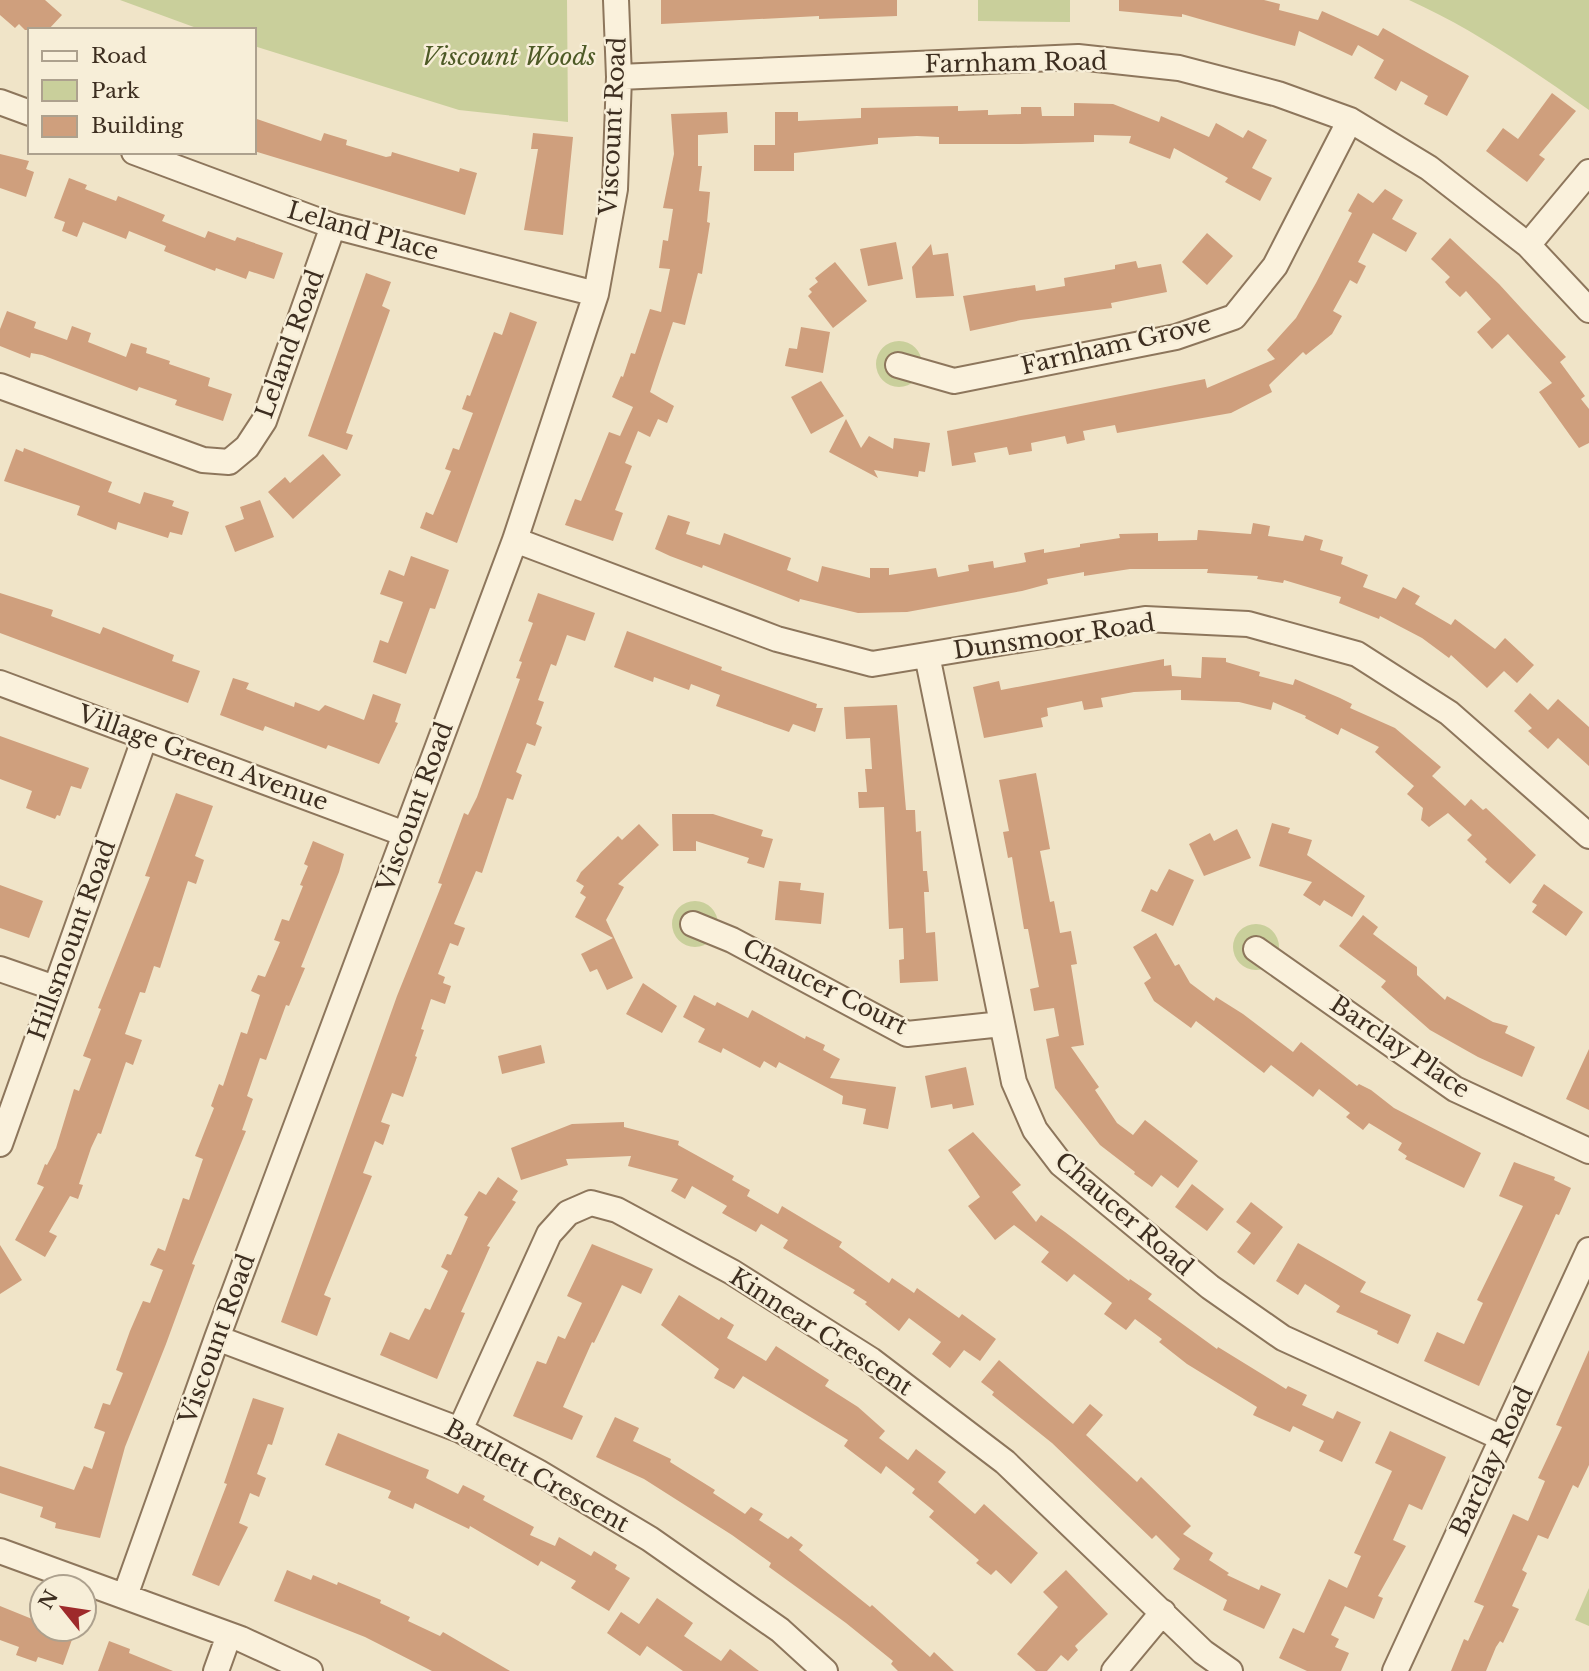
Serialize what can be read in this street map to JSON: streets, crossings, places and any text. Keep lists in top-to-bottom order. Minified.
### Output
{"streets":{"street":["Farnham Road","Viscount Road","Leland Place","Leland Road","Farnham Grove","Dunsmoor Road","Village Green Avenue","Hillsmount Road","Chaucer Court","Barclay Place","Chaucer Road","Kinnear Crescent","Barclay Road","Bartlett Crescent"]},"crossings":[["Farnham Road","Viscount Road"],["Farnham Road","Farnham Grove"],["Viscount Road","Leland Place"],["Viscount Road","Dunsmoor Road"],["Viscount Road","Village Green Avenue"],["Viscount Road","Bartlett Crescent"],["Leland Place","Leland Road"],["Dunsmoor Road","Chaucer Road"],["Village Green Avenue","Hillsmount Road"],["Chaucer Court","Chaucer Road"],["Chaucer Road","Barclay Road"],["Kinnear Crescent","Bartlett Crescent"]],"parks":["Viscount Woods"],"legend":["Road","Park","Building"],"north":"top left"}
